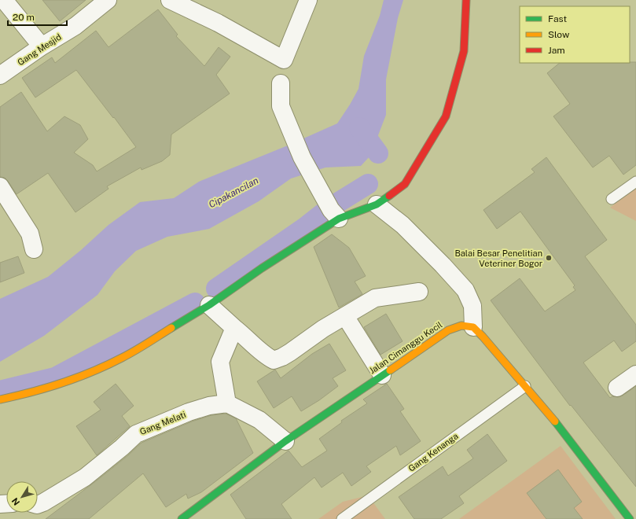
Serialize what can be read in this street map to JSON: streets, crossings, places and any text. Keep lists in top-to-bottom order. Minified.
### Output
{"streets":{"street":["Gang Mesjid","Jalan Cimanggu Kecil","Gang Melati"],"lane":["Gang Kenanga"]},"water":["Cipakancilan"],"places":["Balai Besar Penelitian Veteriner Bogor"],"legend":["Fast","Slow","Jam"],"scale_bar":"20 m","north":"bottom left"}
